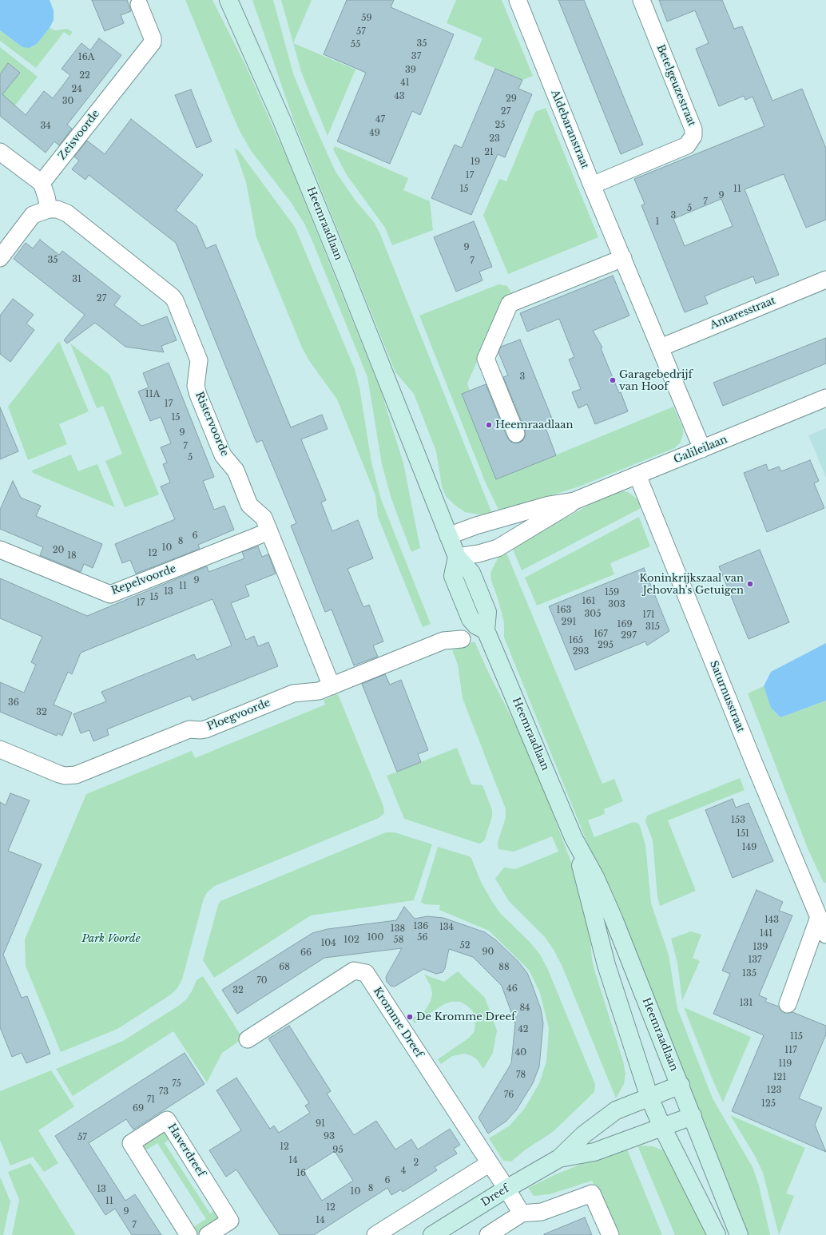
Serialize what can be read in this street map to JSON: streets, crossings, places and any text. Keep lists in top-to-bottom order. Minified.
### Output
{"streets":{"main road":["Heemraadlaan","Dreef"],"street":["Betelgeuzestraat","Aldebaranstraat","Zeisvoorde","Antaresstraat","Ristervoorde","Galileilaan","Repelvoorde","Saturnusstraat","Ploegvoorde","Kromme Dreef","Haverdreef"]},"crossings":[["Betelgeuzestraat","Aldebaranstraat"],["Aldebaranstraat","Antaresstraat"],["Aldebaranstraat","Galileilaan"],["Heemraadlaan","Galileilaan"],["Heemraadlaan","Dreef"],["Ristervoorde","Repelvoorde"],["Ristervoorde","Ploegvoorde"],["Galileilaan","Saturnusstraat"],["Kromme Dreef","Dreef"]],"parks":["Park Voorde"],"places":["Garagebedrijf van Hoof","Heemraadlaan","Koninkrijkszaal van Jehovah's Getuigen","De Kromme Dreef"],"house_numbers":["59","57","35","55","37","16A","39","22","41","24","43","29","30","27","47","25","34","49","23","21","19","17","15","11","9","7","5","3","1","9","35","7","31","27","3","11A","17","15","9","7","5","6","8","10","20","12","18","9","11","13","159","15","161","17","303","163","305","171","291","169","315","167","297","165","295","293","36","32","153","151","149","143","136","134","138","141","100","56","102","58","104","52","139","90","66","137","68","88","135","70","46","32","131","84","42","115","117","40","119","78","121","75","123","73","76","71","125","69","91","93","57","12","95","14","2","4","16","6","8","13","10","11","12","9","14","7"]}
